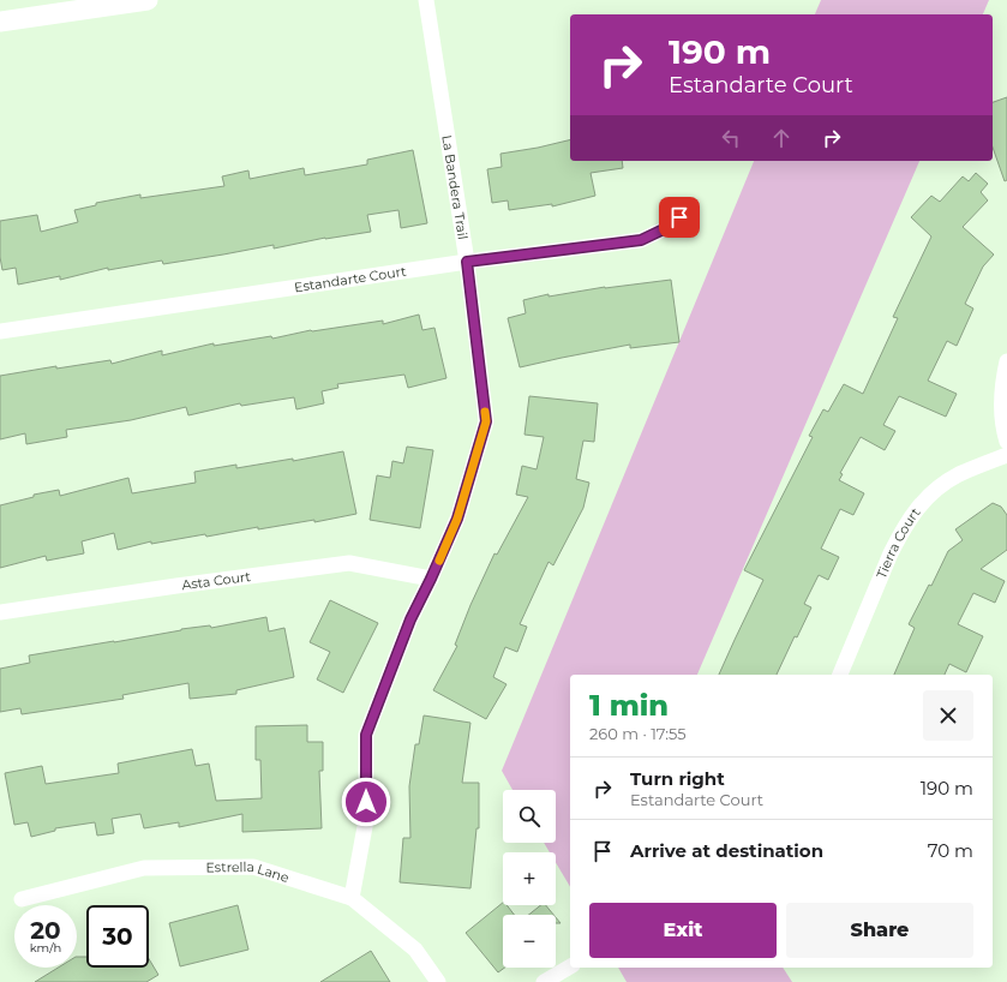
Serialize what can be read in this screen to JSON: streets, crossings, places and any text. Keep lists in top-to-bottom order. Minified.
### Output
{"streets":{"street":["La Bandera Trail","Estandarte Court","Tierra Court","Asta Court","Estrella Lane"]},"crossings":[["La Bandera Trail","Estandarte Court"],["La Bandera Trail","Asta Court"],["La Bandera Trail","Estrella Lane"]],"page":{"turn":["190 m","Estandarte Court"],"heading":["1 min","260 m · 17:55"],"list":[{"name":"Turn right","note":"Estandarte Court","value":"190 m"},{"name":"Arrive at destination","value":"70 m"}],"map_buttons":["+","−"],"buttons":["Exit","Share"],"speed":"20 km/h","limit":"30"}}
